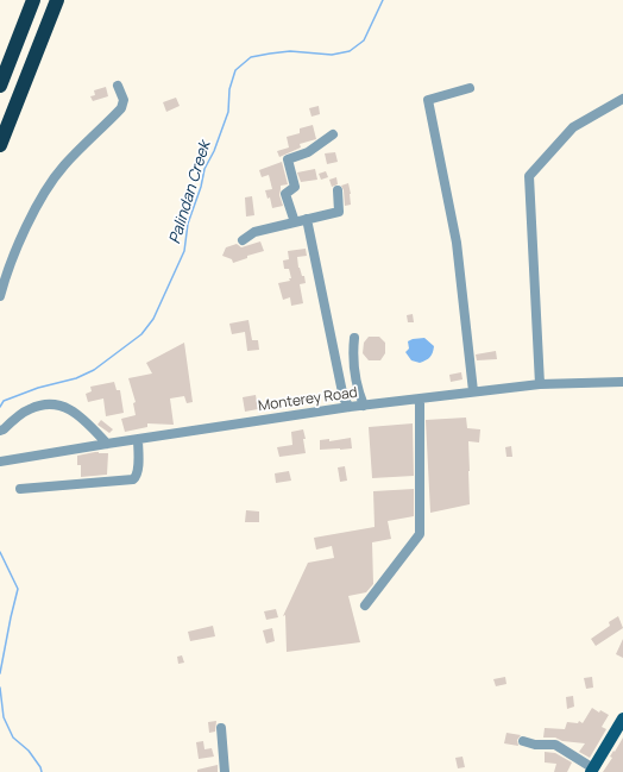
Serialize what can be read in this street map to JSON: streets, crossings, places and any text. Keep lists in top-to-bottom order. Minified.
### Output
{"streets":{"street":["Monterey Road"]},"water":["Palindan Creek"]}
